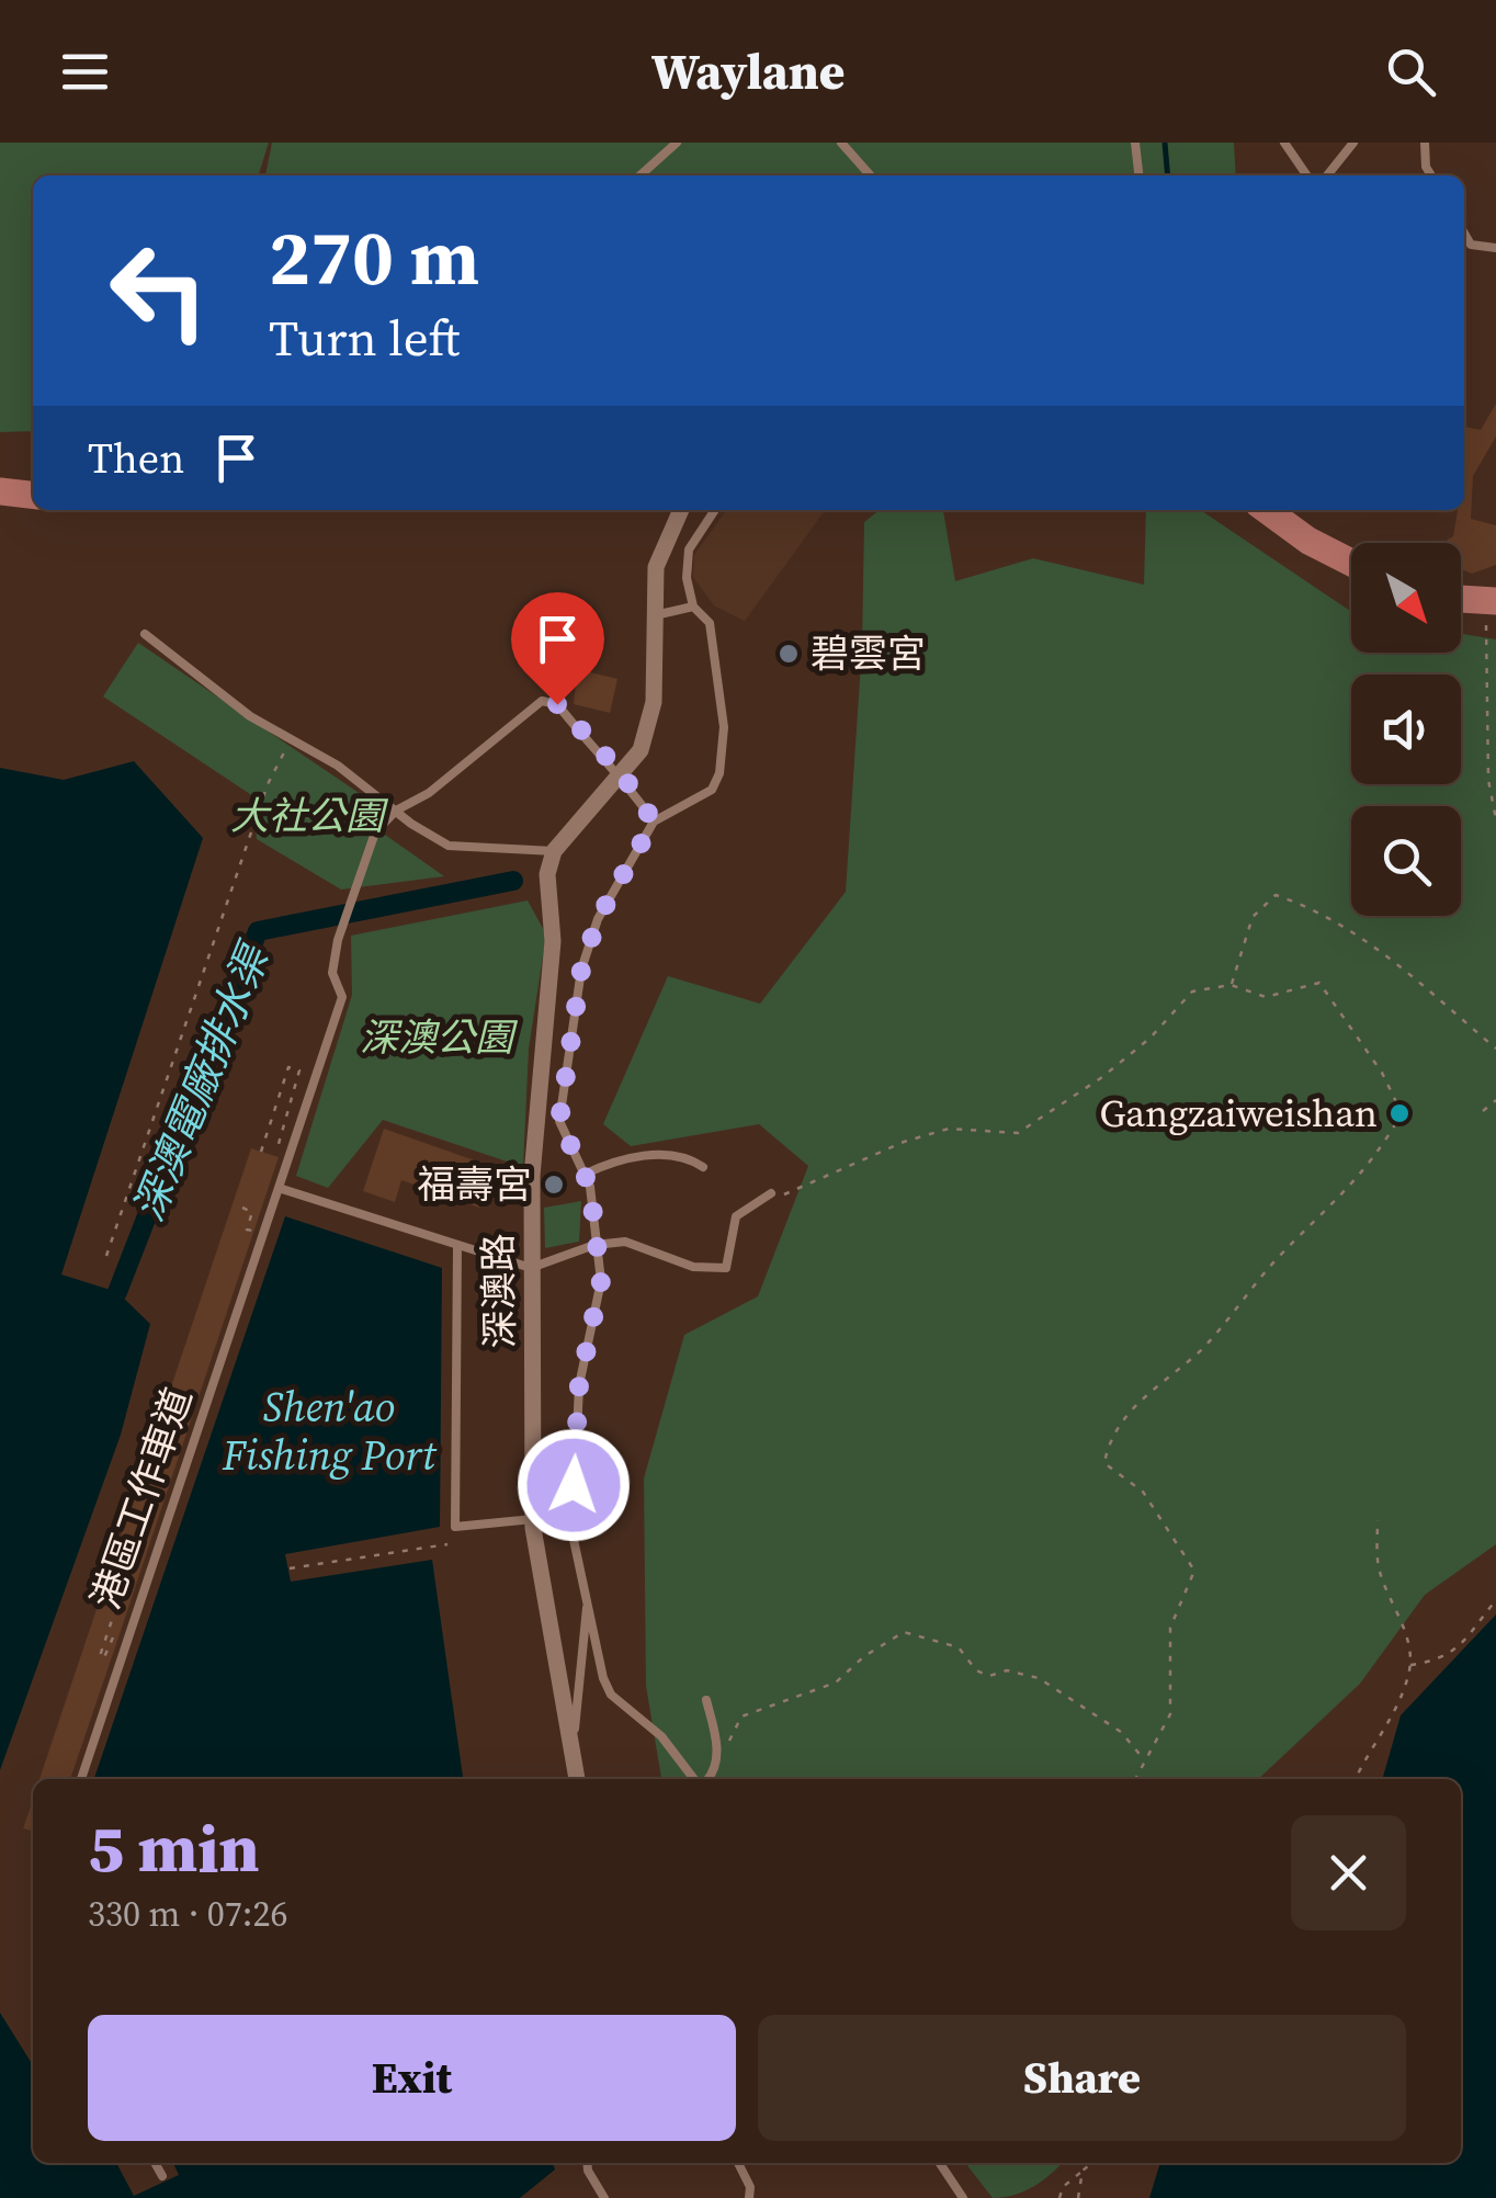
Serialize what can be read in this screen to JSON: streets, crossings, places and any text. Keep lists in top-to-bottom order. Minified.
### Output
{"streets":{"street":["深澳路"],"lane":["港區工作車道"]},"water":["深澳電廠排水渠","Shen'ao Fishing Port"],"parks":["大社公園","深澳公園"],"places":["碧雲宮","Gangzaiweishan","福壽宮"],"north":"bottom right","page":{"header":"Waylane","turn":["270 m","Turn left"],"then":"Then","heading":["5 min","330 m · 07:26"],"buttons":["Exit","Share"]}}
